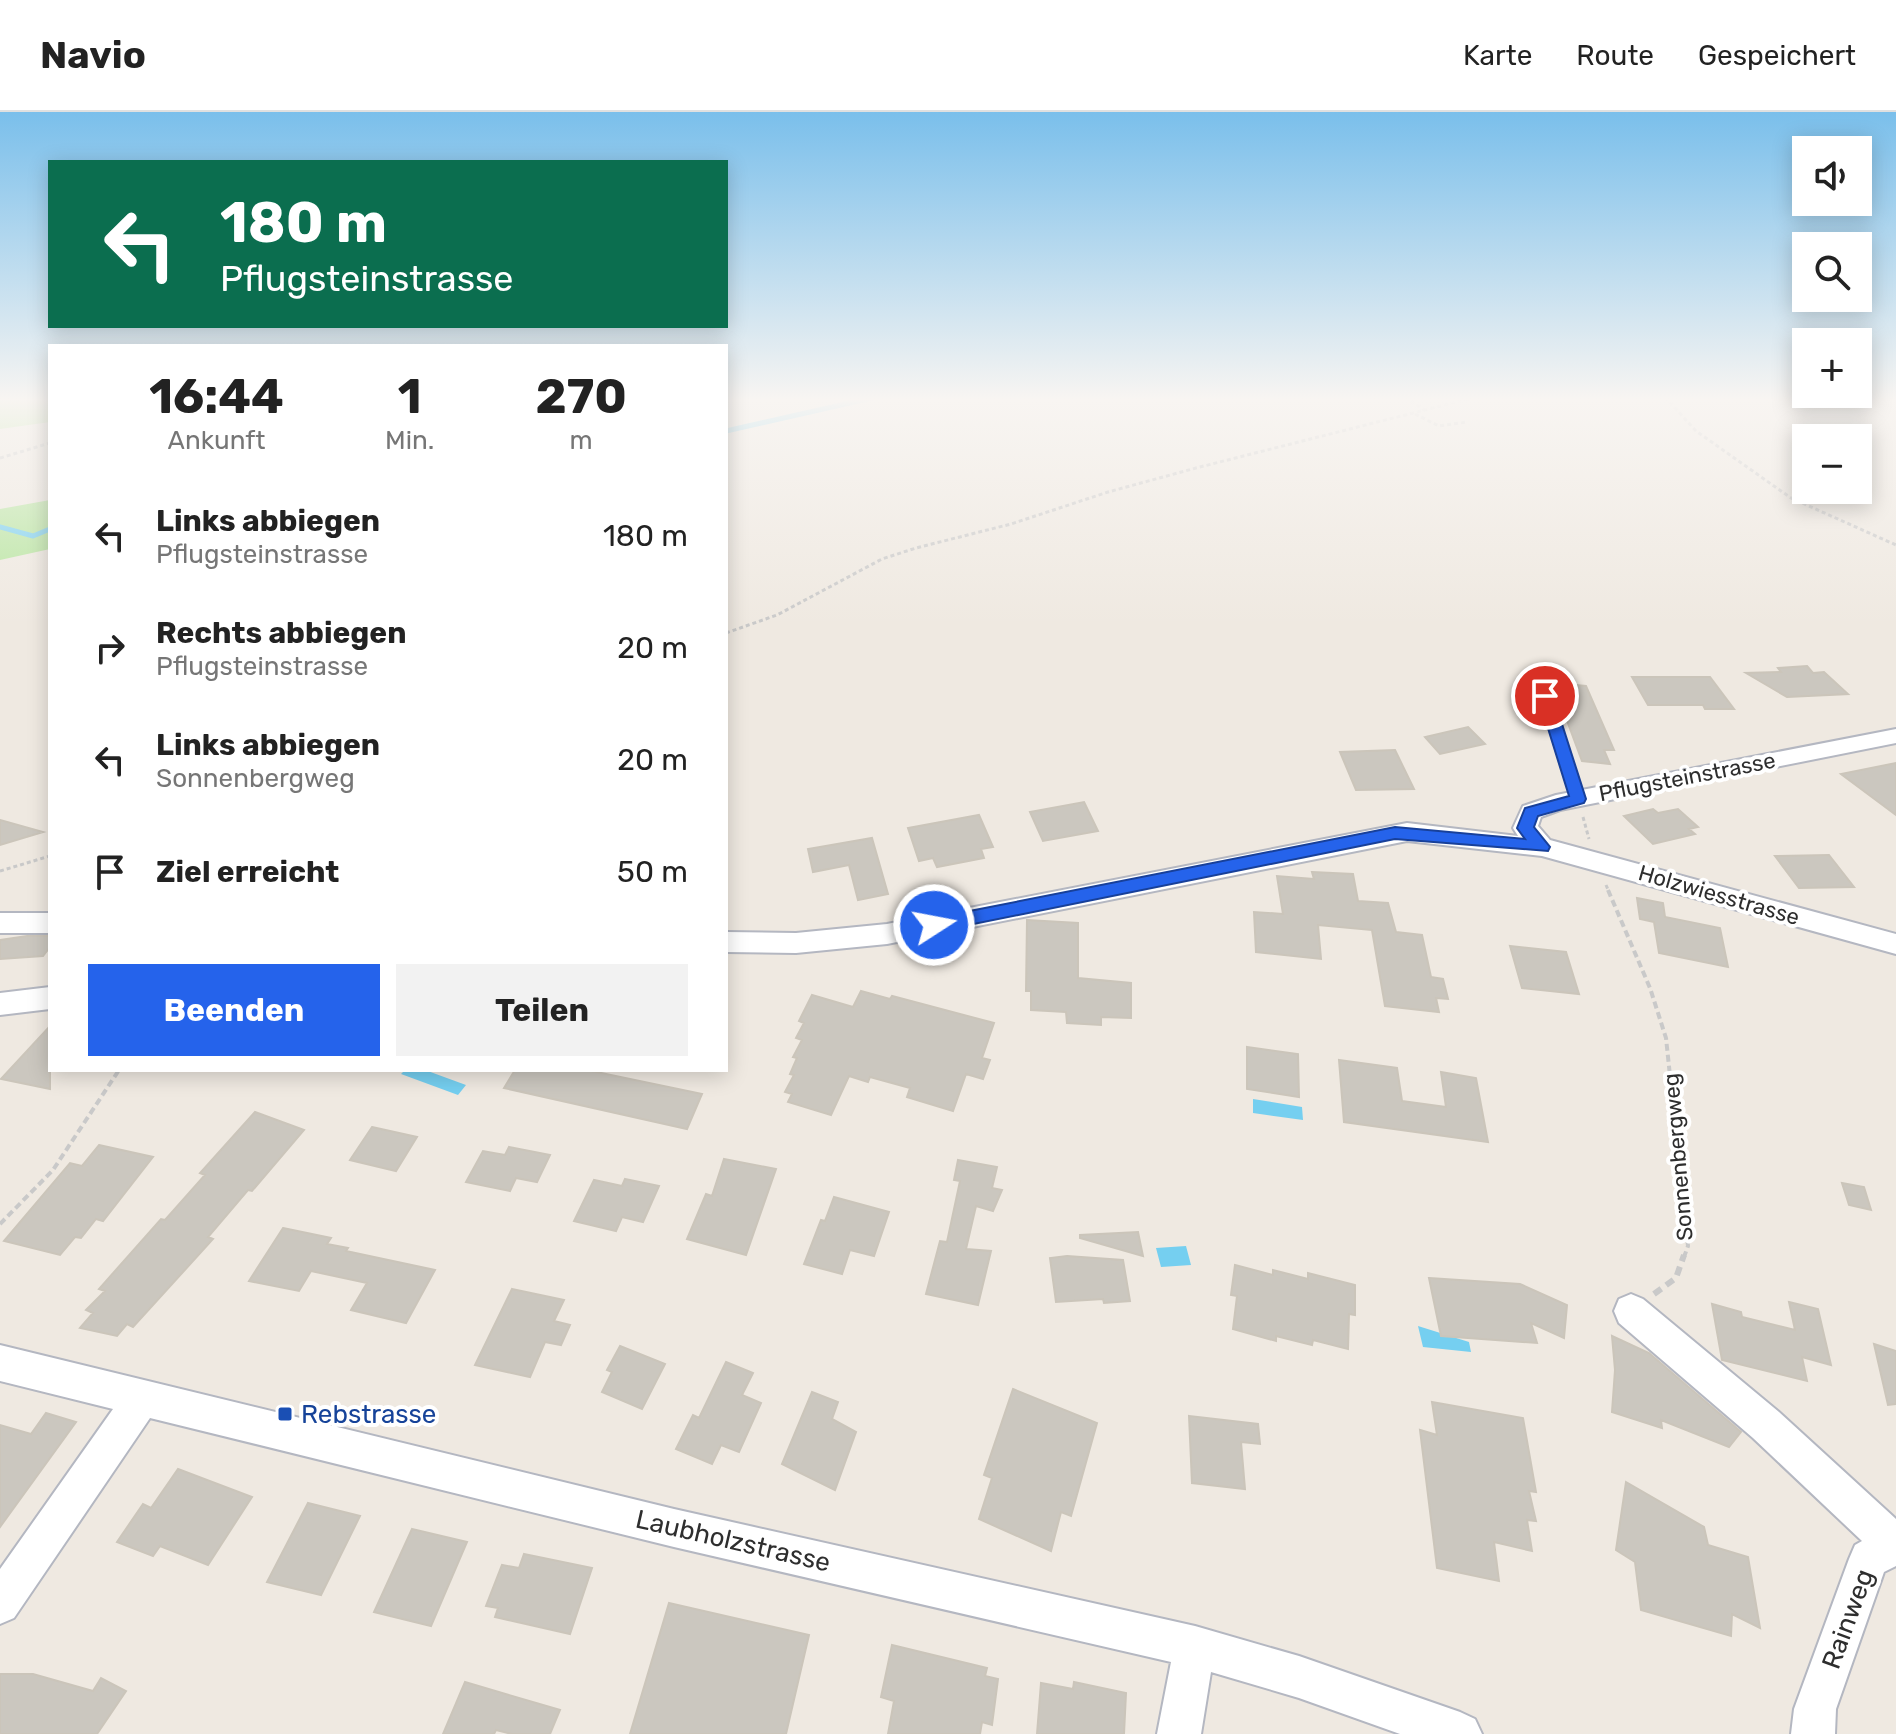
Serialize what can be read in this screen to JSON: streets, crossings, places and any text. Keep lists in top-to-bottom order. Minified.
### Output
{"streets":{"street":["Pflugsteinstrasse","Holzwiesstrasse","Laubholzstrasse","Rainweg"],"path":["Sonnenbergweg"]},"crossings":[["Pflugsteinstrasse","Holzwiesstrasse"],["Pflugsteinstrasse","Sonnenbergweg"],["Holzwiesstrasse","Sonnenbergweg"]],"places":{"transit":["Rebstrasse"]},"page":{"header":"Navio","nav":["Karte","Route","Gespeichert"],"map_buttons":["+","−"],"turn":["180 m","Pflugsteinstrasse"],"eta":["16:44","Ankunft","1","Min.","270","m"],"list":[{"name":"Links abbiegen","note":"Pflugsteinstrasse","value":"180 m"},{"name":"Rechts abbiegen","note":"Pflugsteinstrasse","value":"20 m"},{"name":"Links abbiegen","note":"Sonnenbergweg","value":"20 m"},{"name":"Ziel erreicht","value":"50 m"}],"buttons":["Beenden","Teilen"]}}
